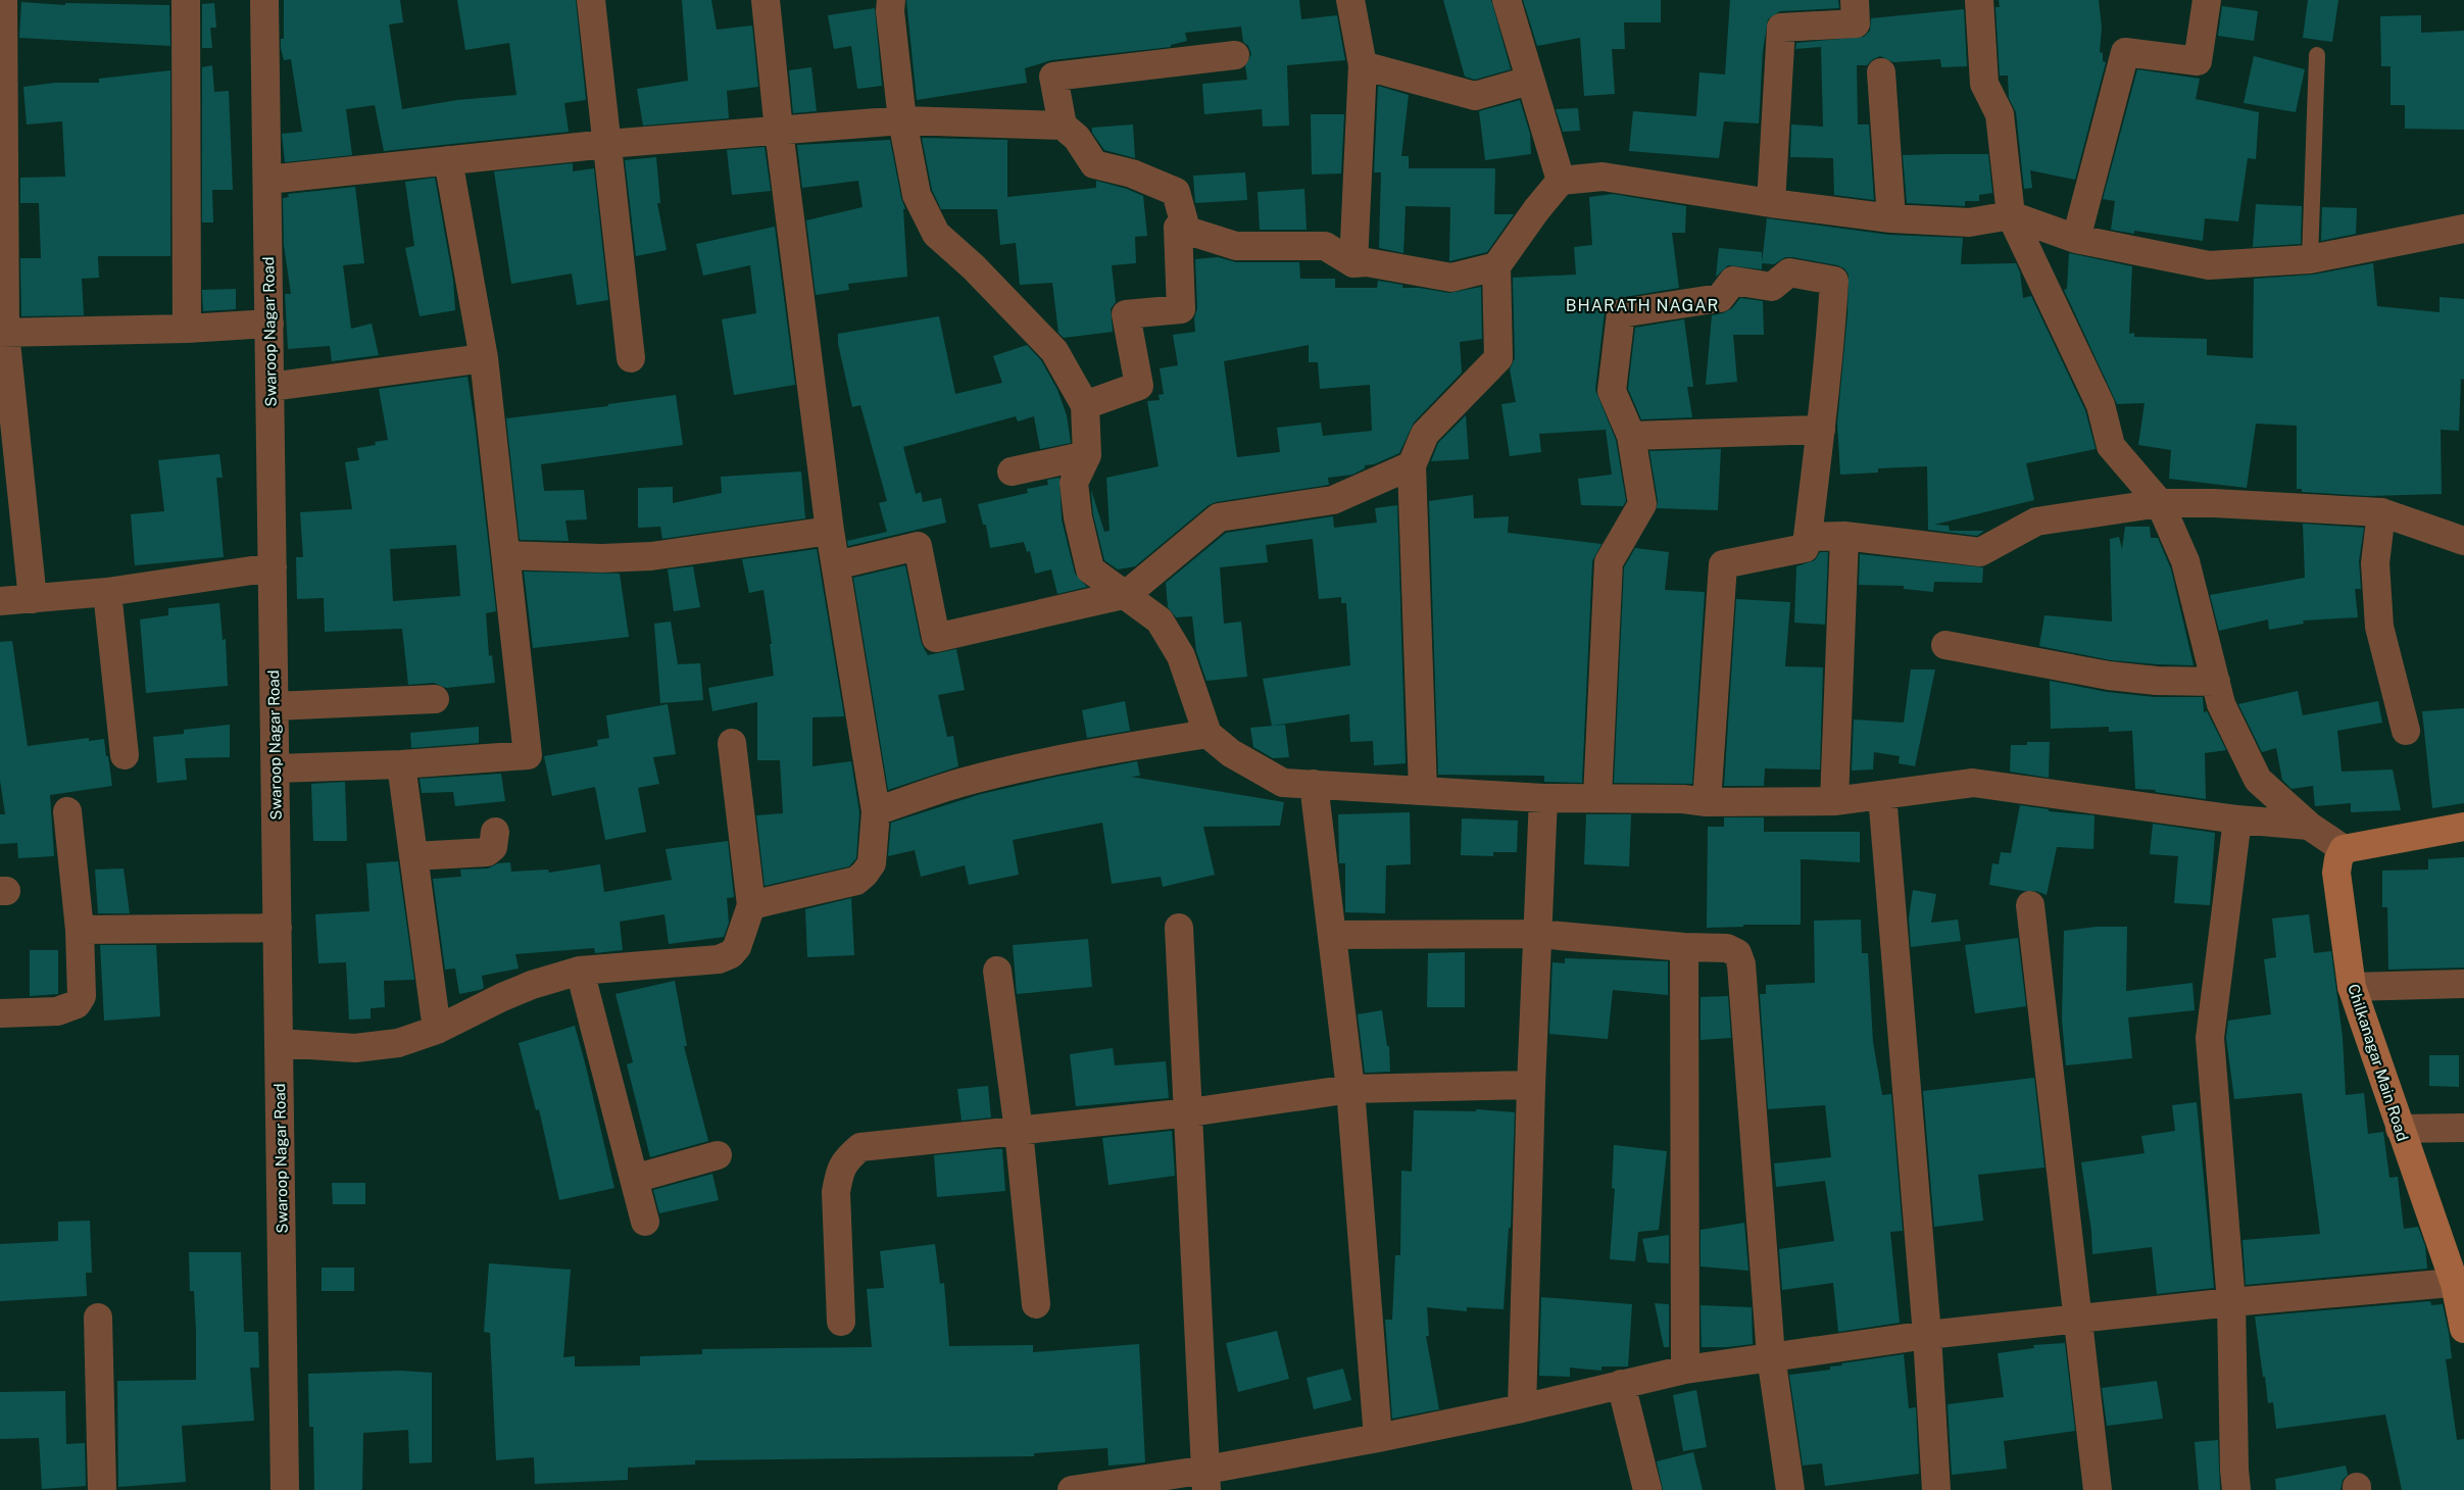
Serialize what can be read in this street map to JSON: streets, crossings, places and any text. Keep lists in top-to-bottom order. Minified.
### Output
{"streets":{"main road":["Chilkanagar Main Road"],"street":["Swaroop Nagar Road"]},"districts":["BHARATH NAGAR"]}
